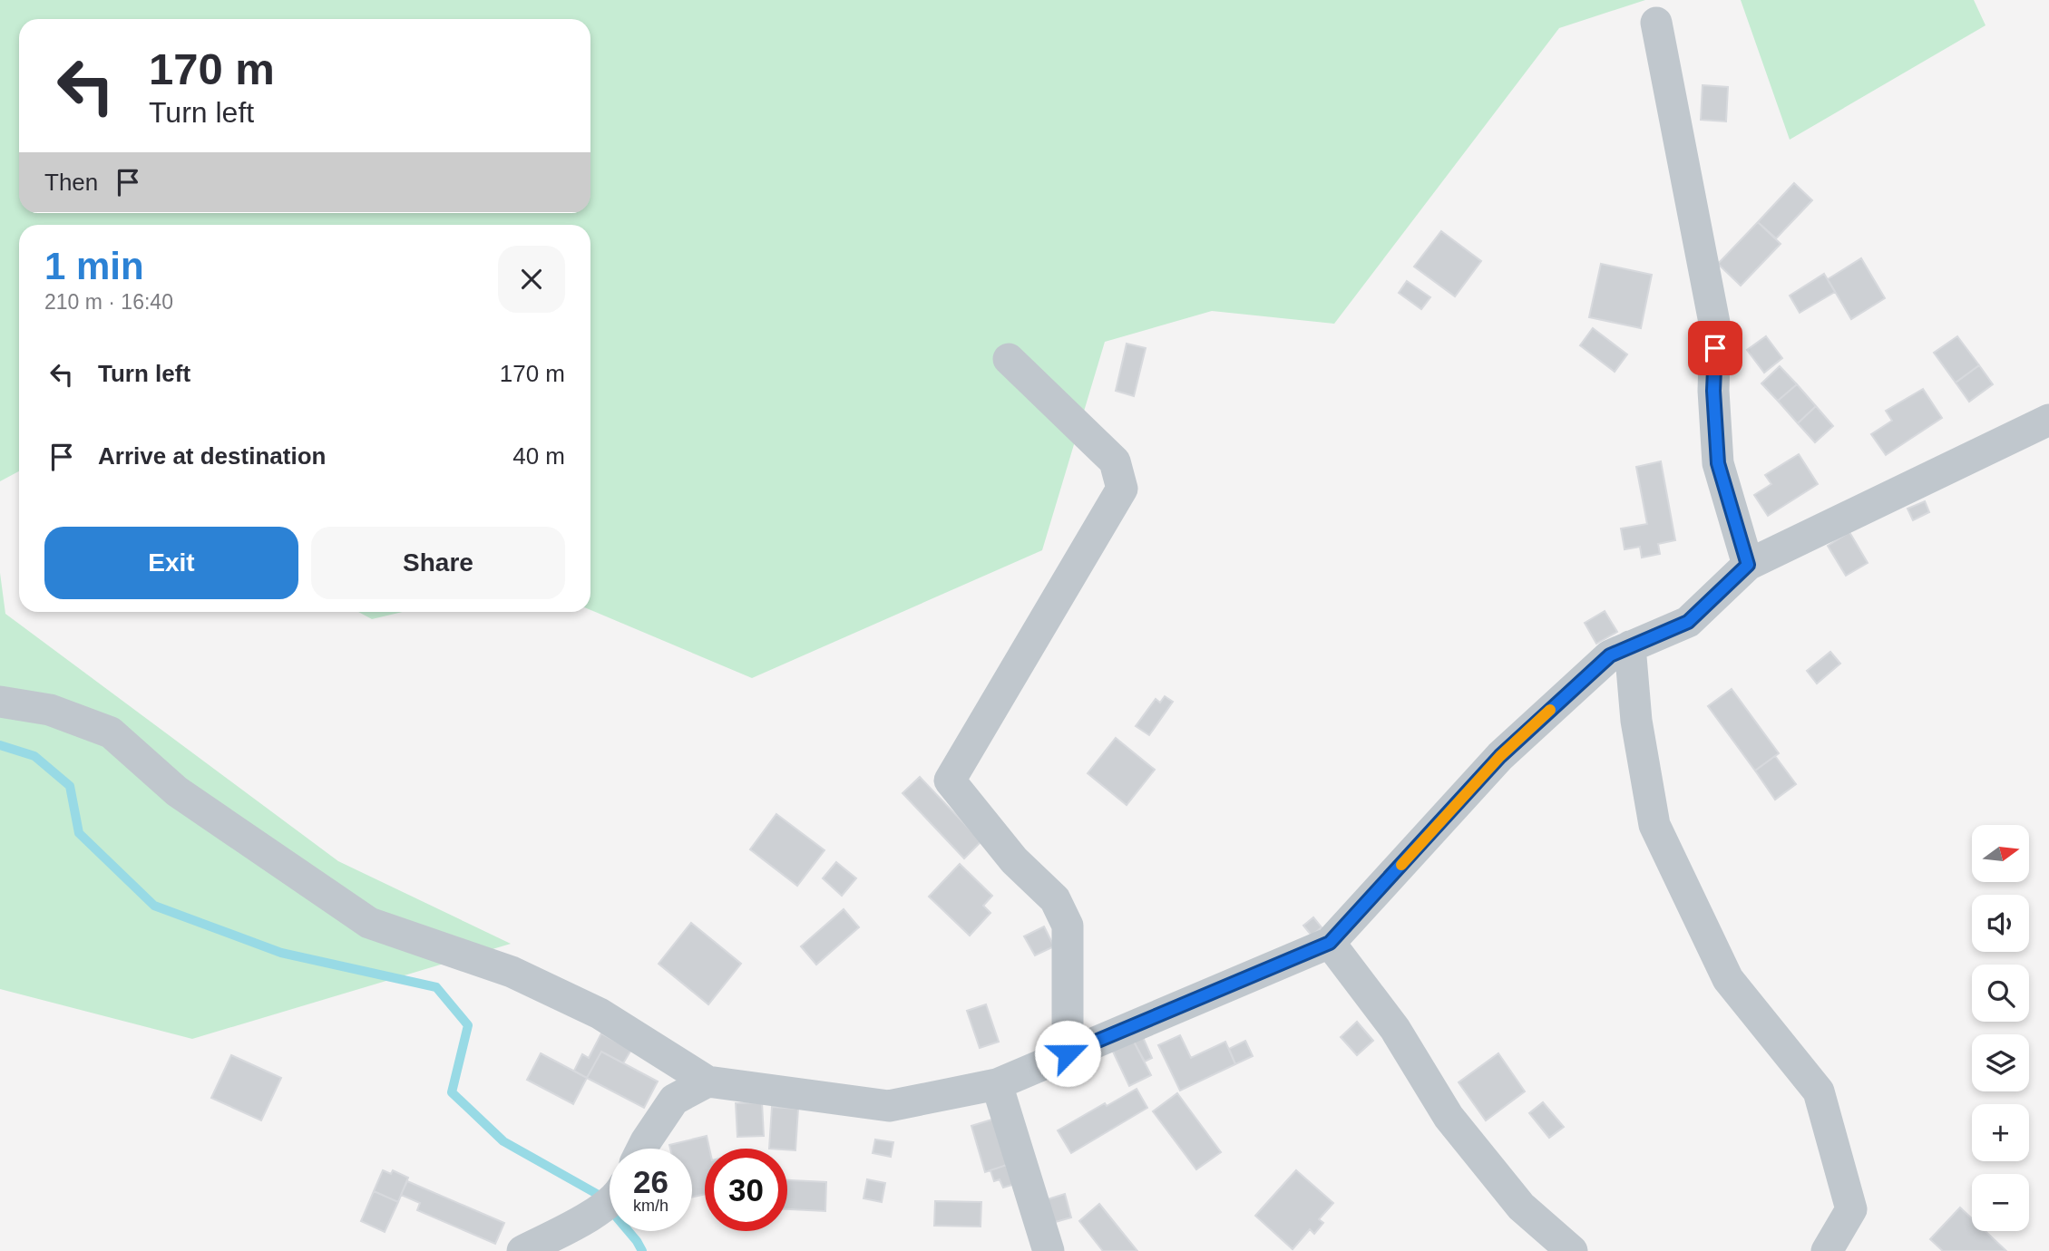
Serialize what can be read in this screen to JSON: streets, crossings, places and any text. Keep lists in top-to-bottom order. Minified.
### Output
{"north":"right","page":{"turn":["170 m","Turn left"],"then":"Then","heading":["1 min","210 m · 16:40"],"list":[{"name":"Turn left","value":"170 m"},{"name":"Arrive at destination","value":"40 m"}],"buttons":["Exit","Share"],"map_buttons":["+","−"],"speed":"26 km/h","limit":"30"}}
